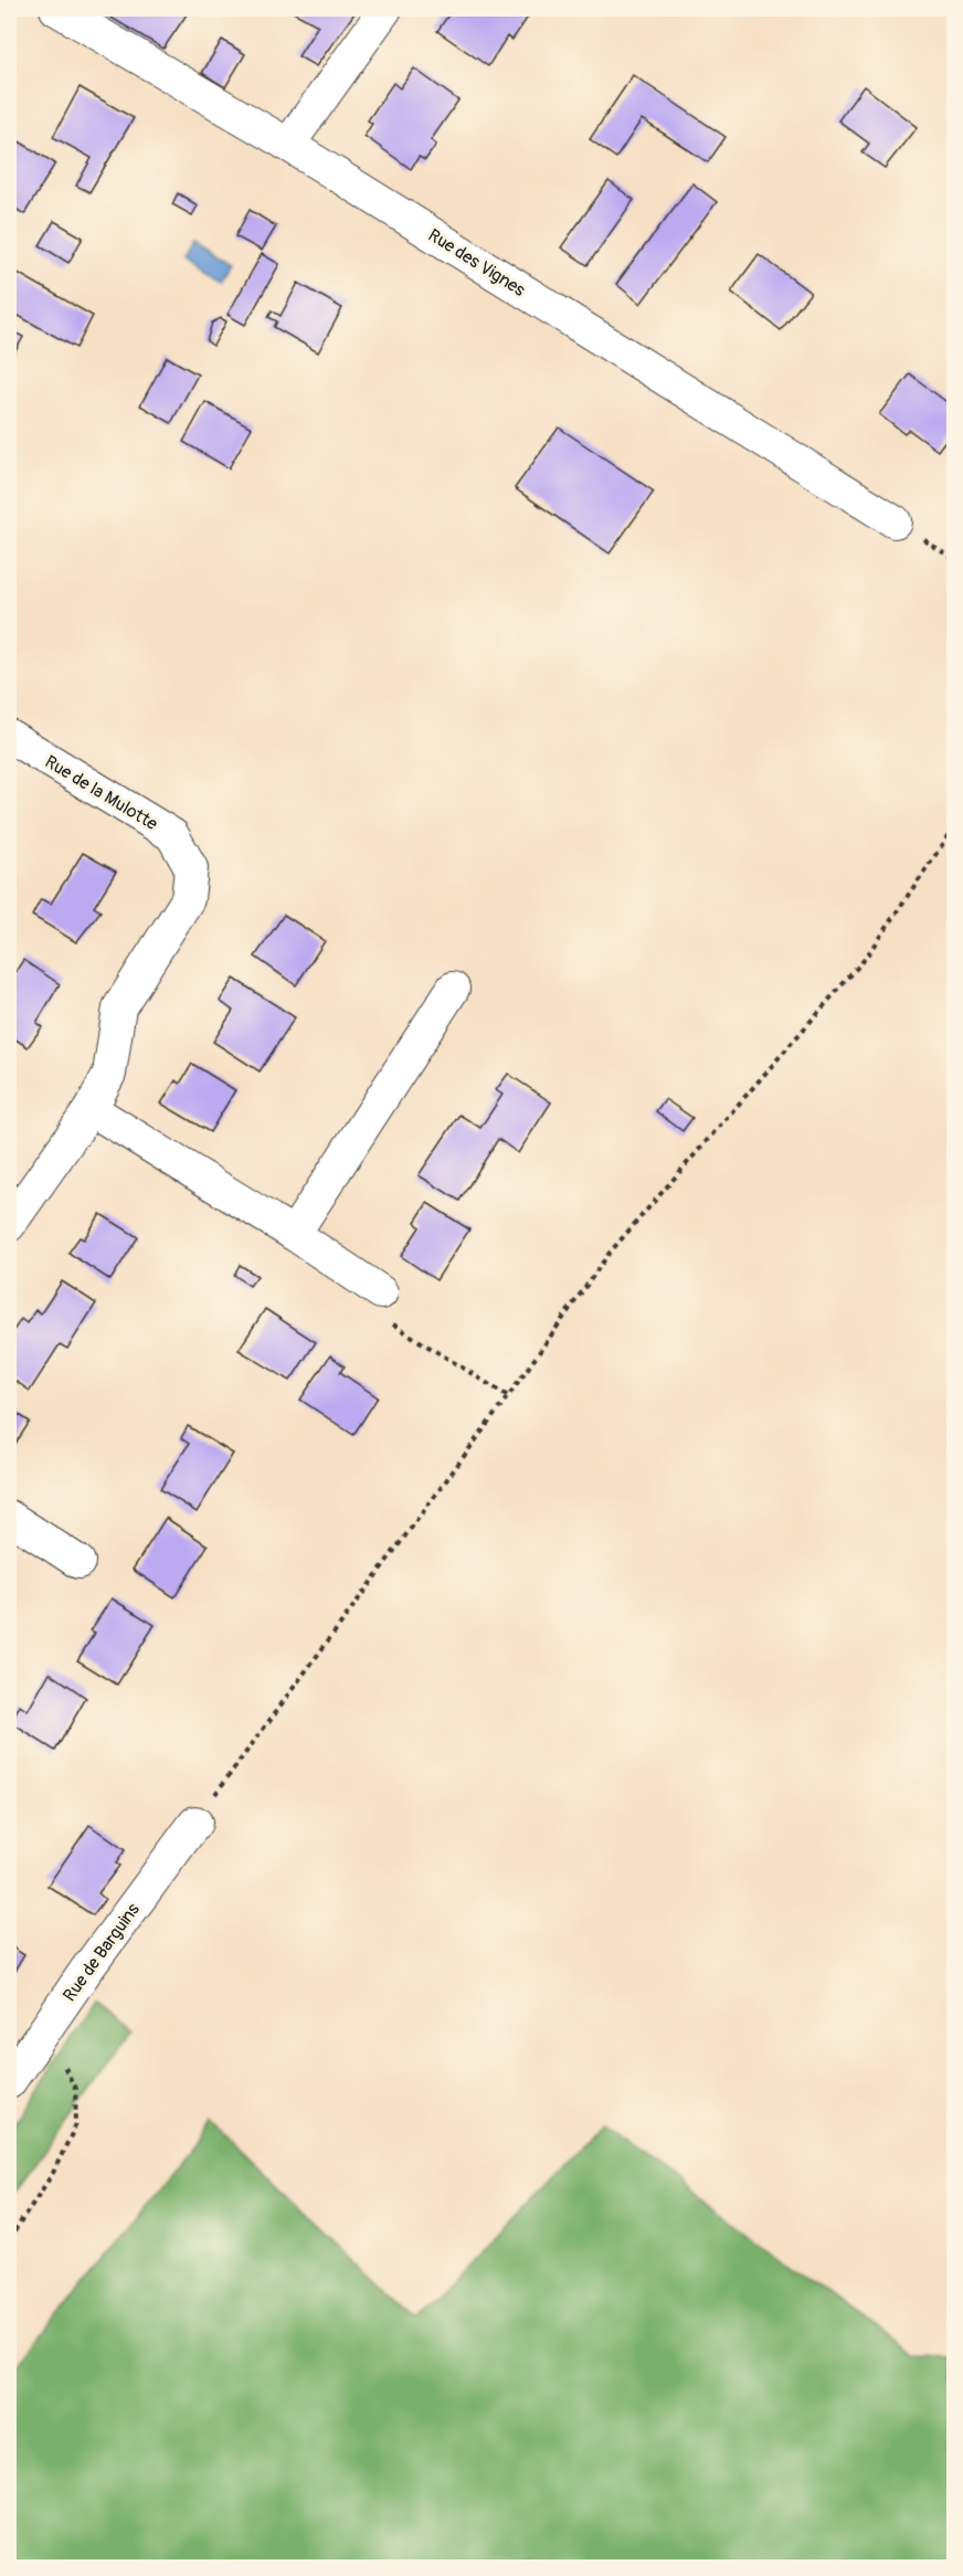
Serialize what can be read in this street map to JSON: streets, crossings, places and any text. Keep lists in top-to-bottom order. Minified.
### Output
{"streets":{"street":["Rue des Vignes","Rue de la Mulotte","Rue de Barguins"]}}
